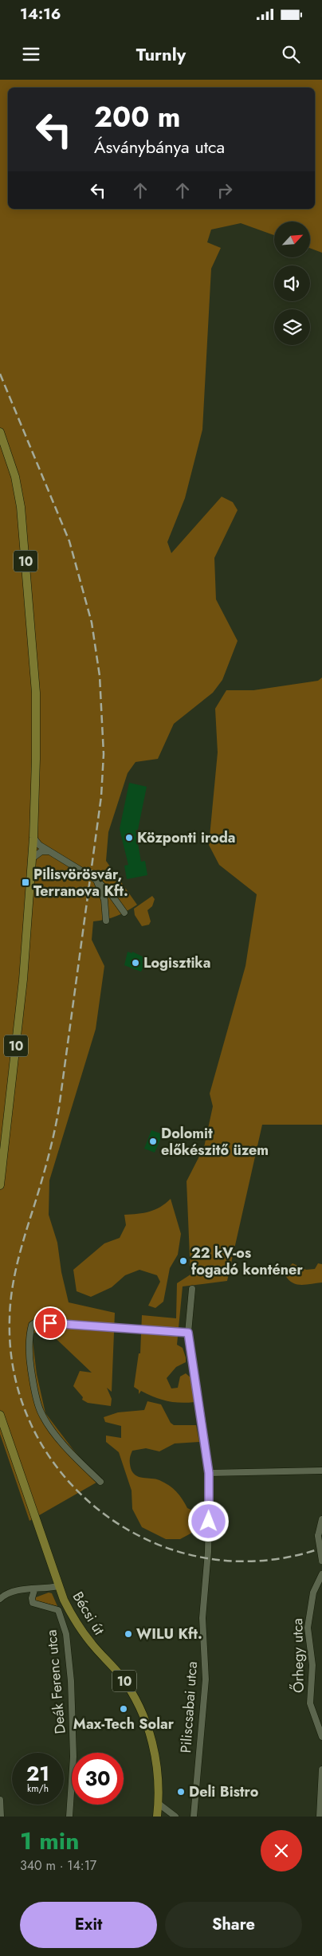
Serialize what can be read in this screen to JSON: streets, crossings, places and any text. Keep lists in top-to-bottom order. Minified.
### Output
{"streets":{"main road":["10","Bécsi út"],"street":["Őrhegy utca","Deák Ferenc utca","Piliscsabai utca"]},"places":{"other":["Központi iroda","Logisztika","Dolomit előkészitő üzem","22 kV-os fogadó konténer","WILU Kft.","Max-Tech Solar","Deli Bistro"],"transit":["Pilisvörösvár, Terranova Kft."]},"north":"top right","page":{"status":"14:16","header":"Turnly","turn":["200 m","Ásványbánya utca"],"speed":"21 km/h","limit":"30","heading":["1 min","340 m · 14:17"],"buttons":["Exit","Share"]}}
